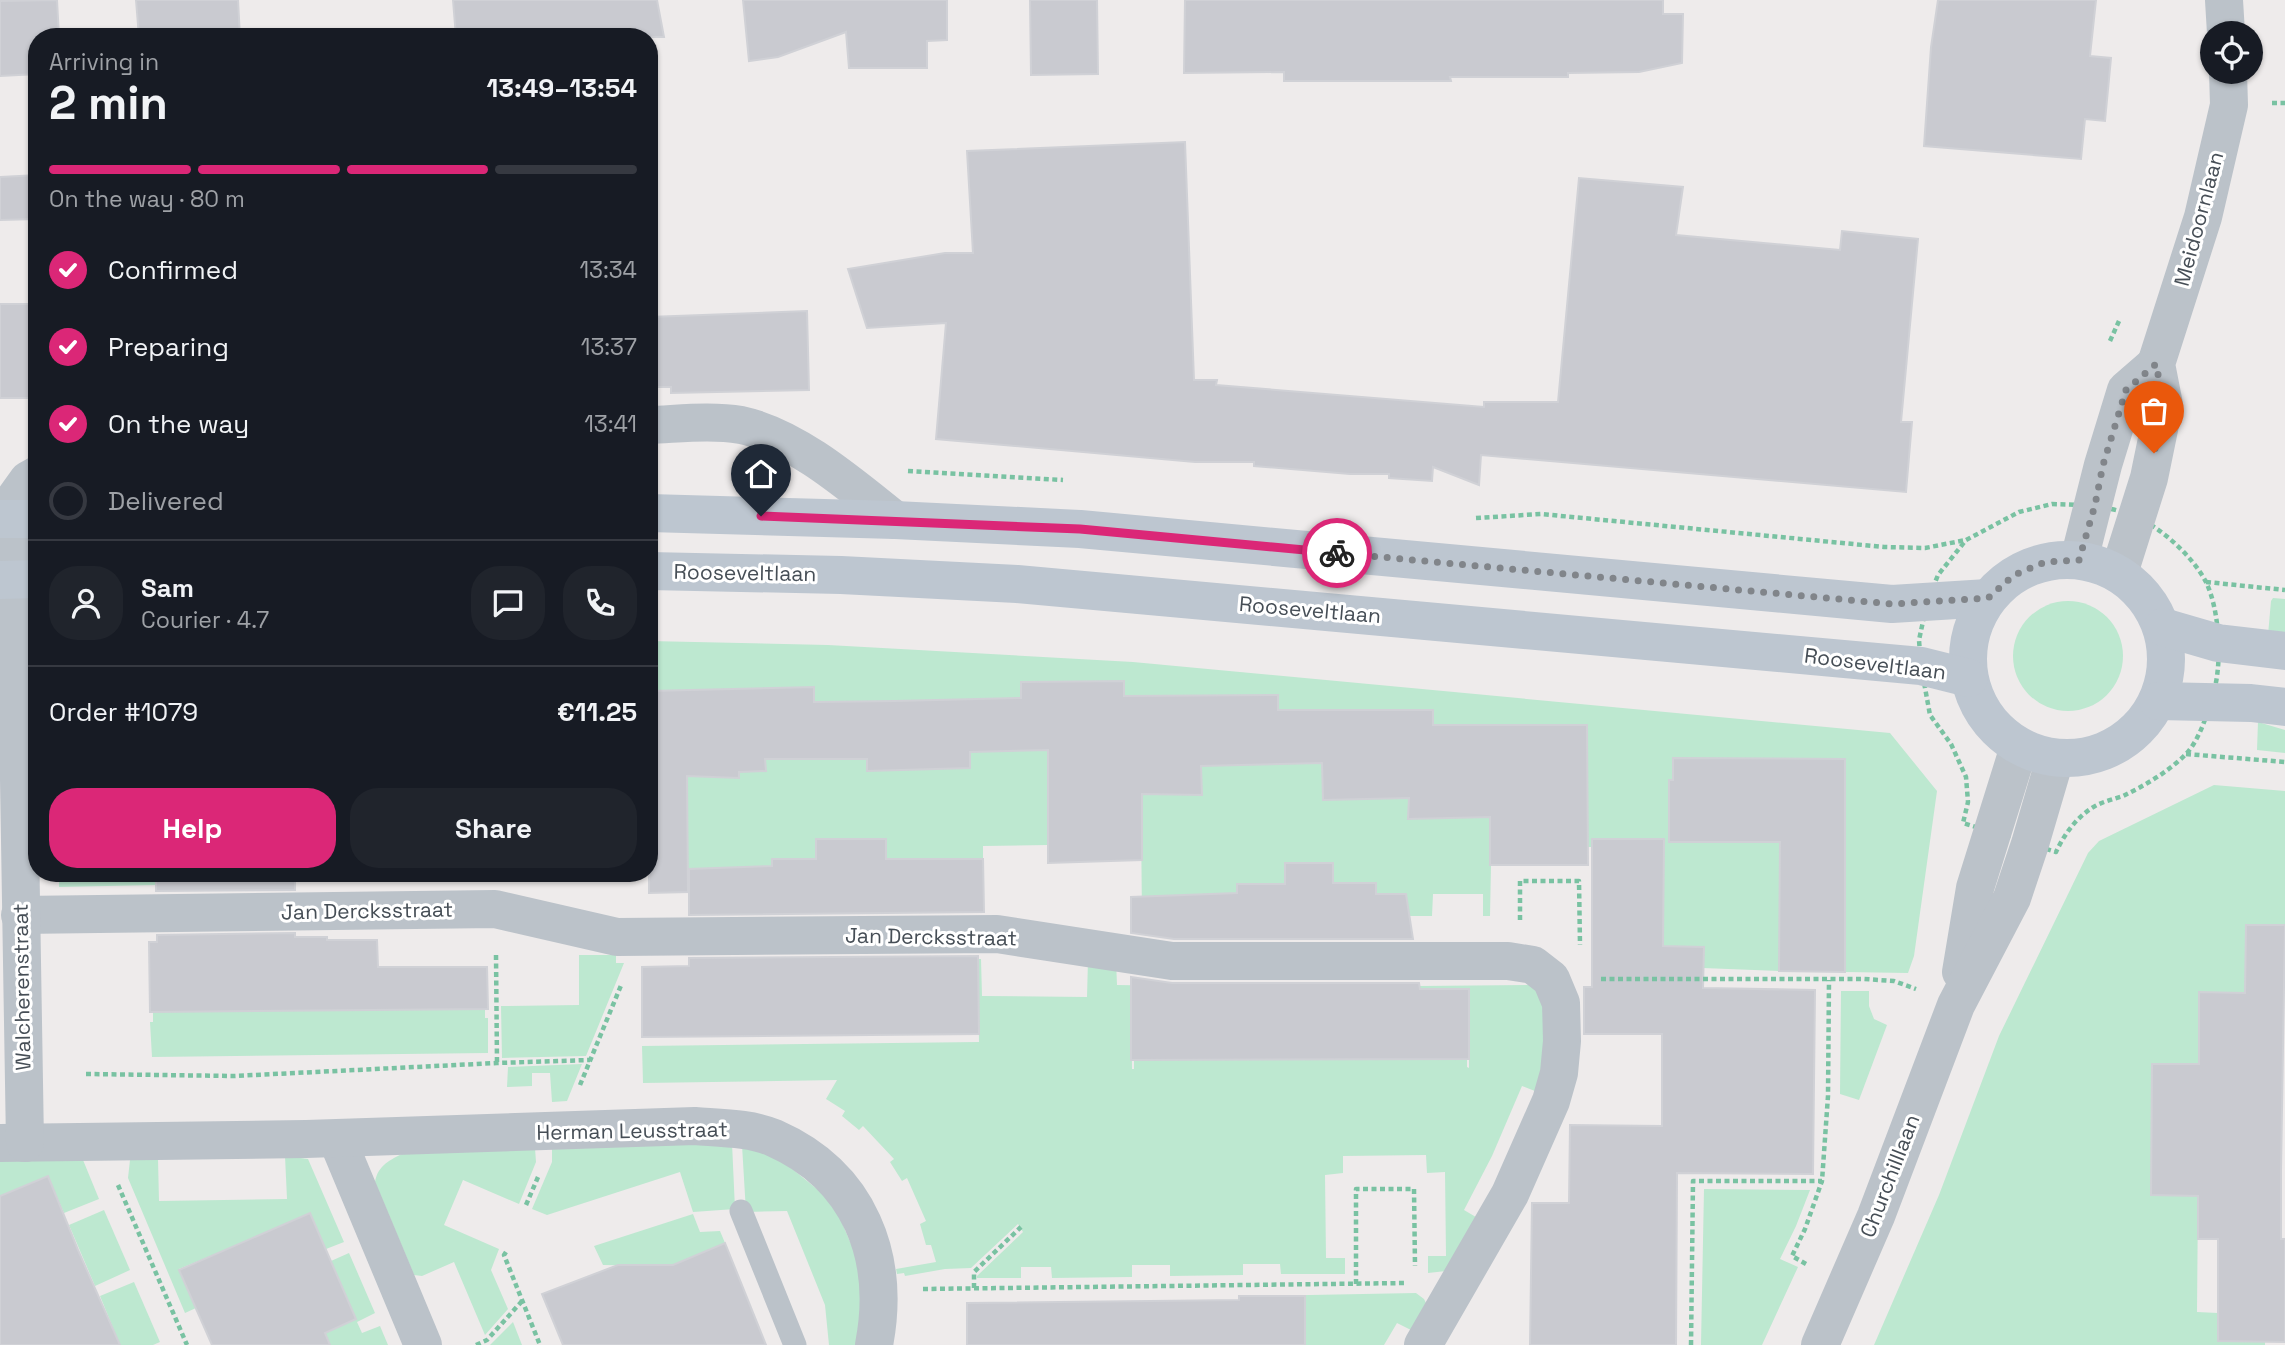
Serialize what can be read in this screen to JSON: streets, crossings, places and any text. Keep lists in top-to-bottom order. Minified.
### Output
{"streets":{"main road":["Rooseveltlaan"],"street":["Meidoornlaan","Jan Dercksstraat","Walcherenstraat","Herman Leusstraat","Churchilllaan"]},"crossings":[["Meidoornlaan","Rooseveltlaan"],["Meidoornlaan","Churchilllaan"],["Rooseveltlaan","Churchilllaan"],["Jan Dercksstraat","Walcherenstraat"],["Walcherenstraat","Herman Leusstraat"]],"page":{"heading":["2 min","Arriving in","13:49–13:54"],"panel":["Sam","Courier · 4.7","Order #1079","€11.25"],"bar":"On the way · 80 m","list":[["Confirmed","13:34"],["Preparing","13:37"],["On the way","13:41"],"Delivered"],"buttons":["Help","Share"]}}
